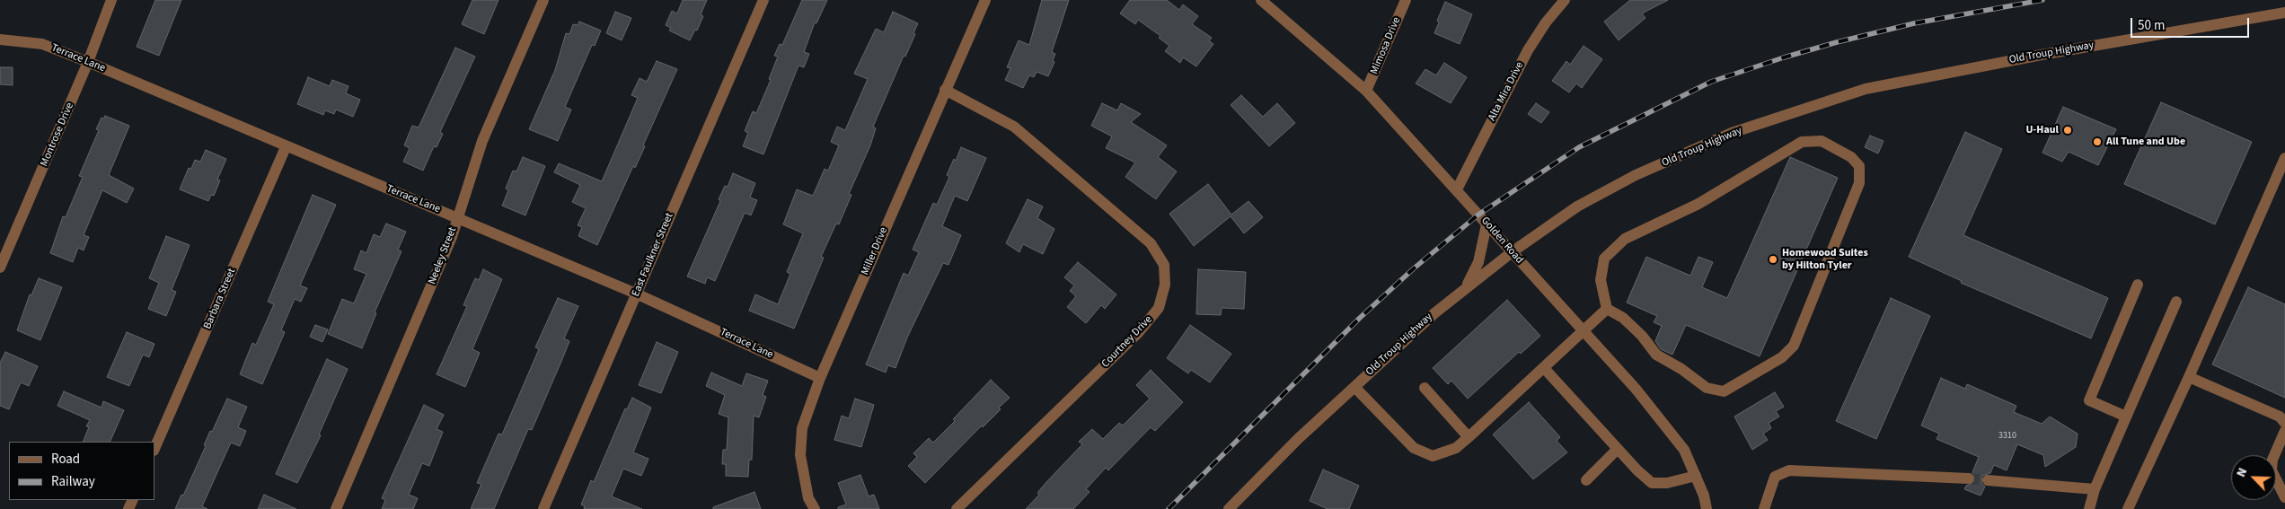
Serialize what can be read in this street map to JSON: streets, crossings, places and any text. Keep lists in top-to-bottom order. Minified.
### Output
{"streets":{"street":["Mimosa Drive","Old Troup Highway","Terrace Lane","Alta Mira Drive","Montrose Drive","Golden Road","Miller Drive","East Faulkner Street","Neeley Street","Barbara Street","Courtney Drive"]},"crossings":[["Mimosa Drive","Golden Road"],["Old Troup Highway","Golden Road"],["Terrace Lane","Montrose Drive"],["Terrace Lane","Miller Drive"],["Terrace Lane","East Faulkner Street"],["Terrace Lane","Neeley Street"],["Terrace Lane","Barbara Street"],["Alta Mira Drive","Golden Road"],["Miller Drive","Courtney Drive"]],"places":["U-Haul","All Tune and Ube","Homewood Suites by Hilton Tyler"],"house_numbers":["3310"],"legend":["Road","Railway"],"scale_bar":"50 m","north":"top left"}
